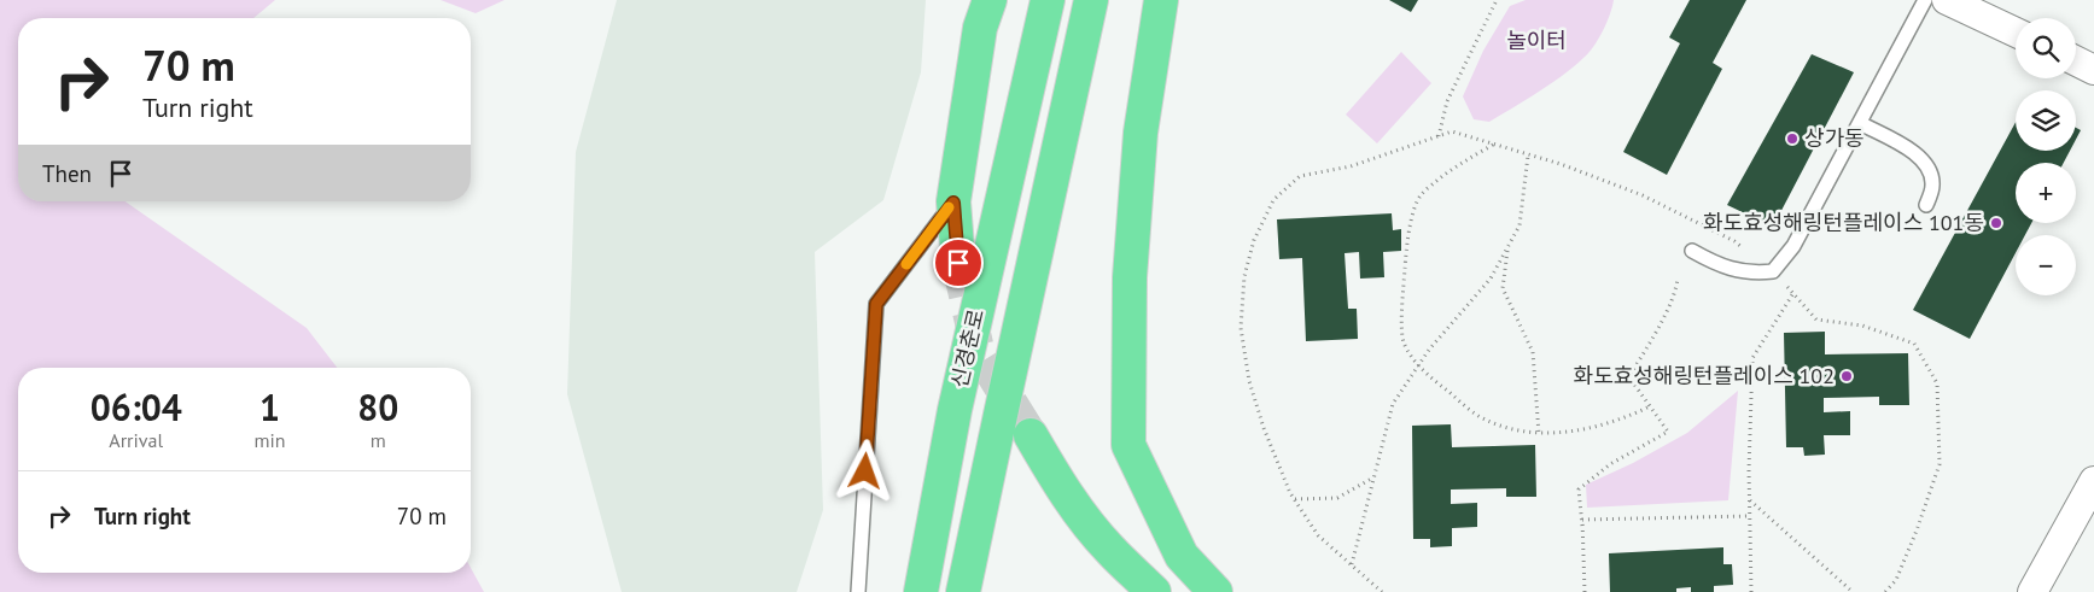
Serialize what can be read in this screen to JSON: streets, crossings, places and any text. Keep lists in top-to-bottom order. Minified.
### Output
{"streets":{"highway":["신경춘로"]},"parks":["놀이터"],"places":["상가동","화도효성해링턴플레이스 101동","화도효성해링턴플레이스 102"],"page":{"map_buttons":["+","−"],"turn":["70 m","Turn right"],"then":"Then","eta":["06:04","Arrival","1","min","80","m"],"list":[{"name":"Turn right","value":"70 m"}]}}
